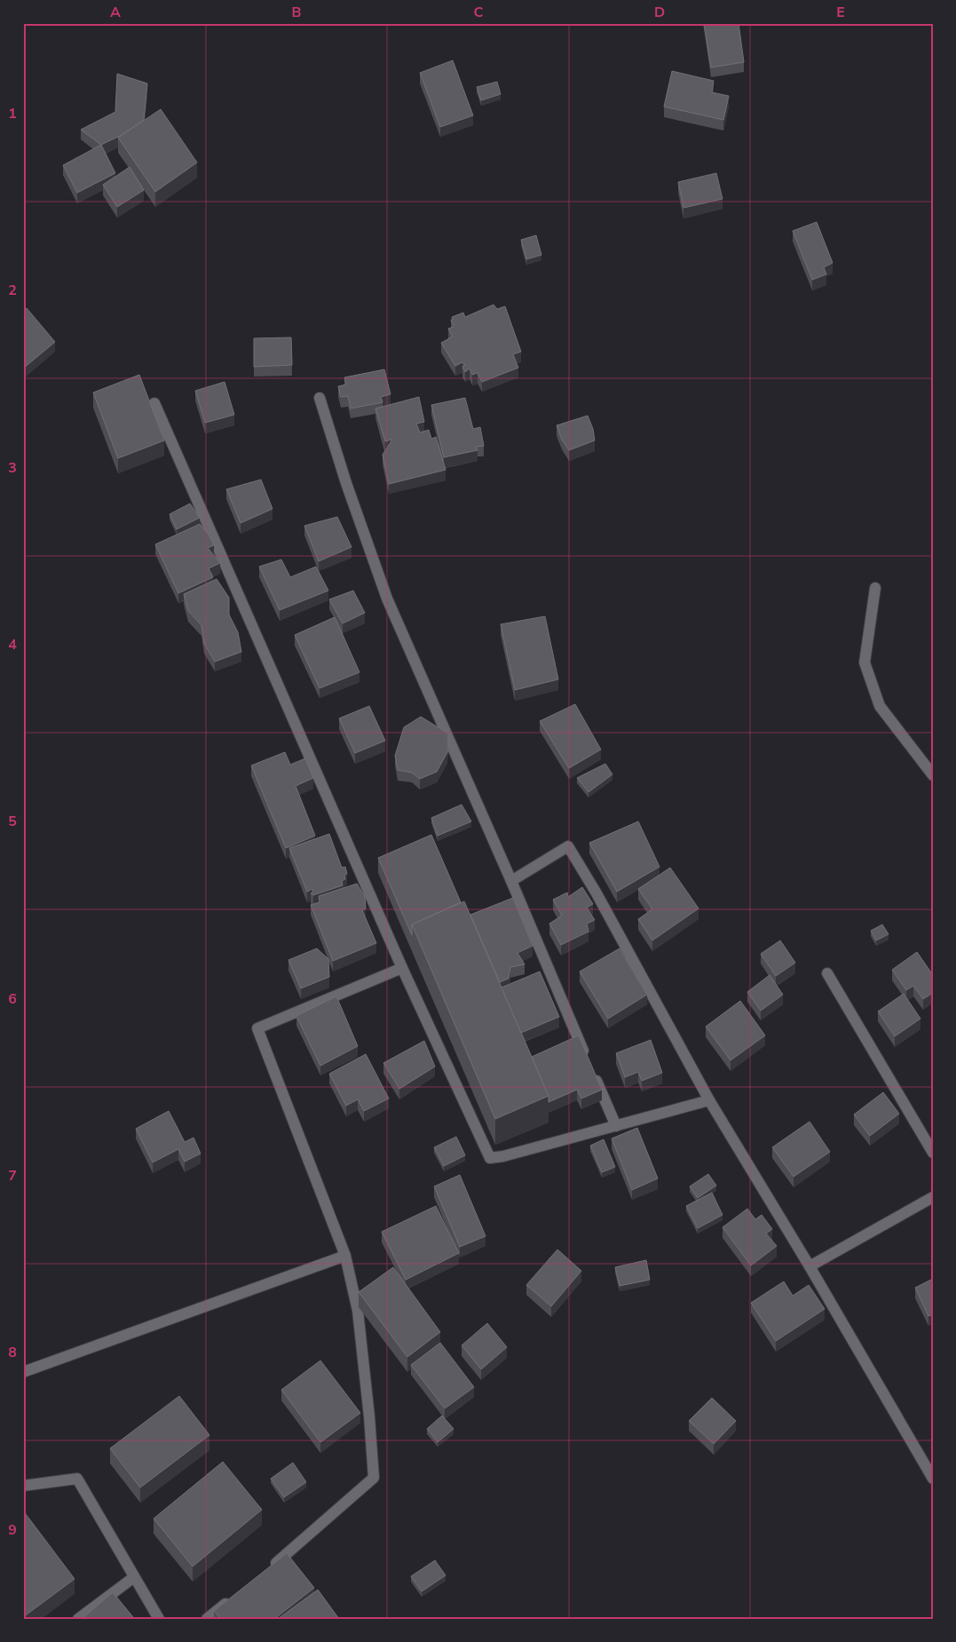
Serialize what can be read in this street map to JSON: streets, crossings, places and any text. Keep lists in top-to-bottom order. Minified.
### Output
{"grid":{"columns":["A","B","C","D","E"],"rows":["1","2","3","4","5","6","7","8","9"]}}
